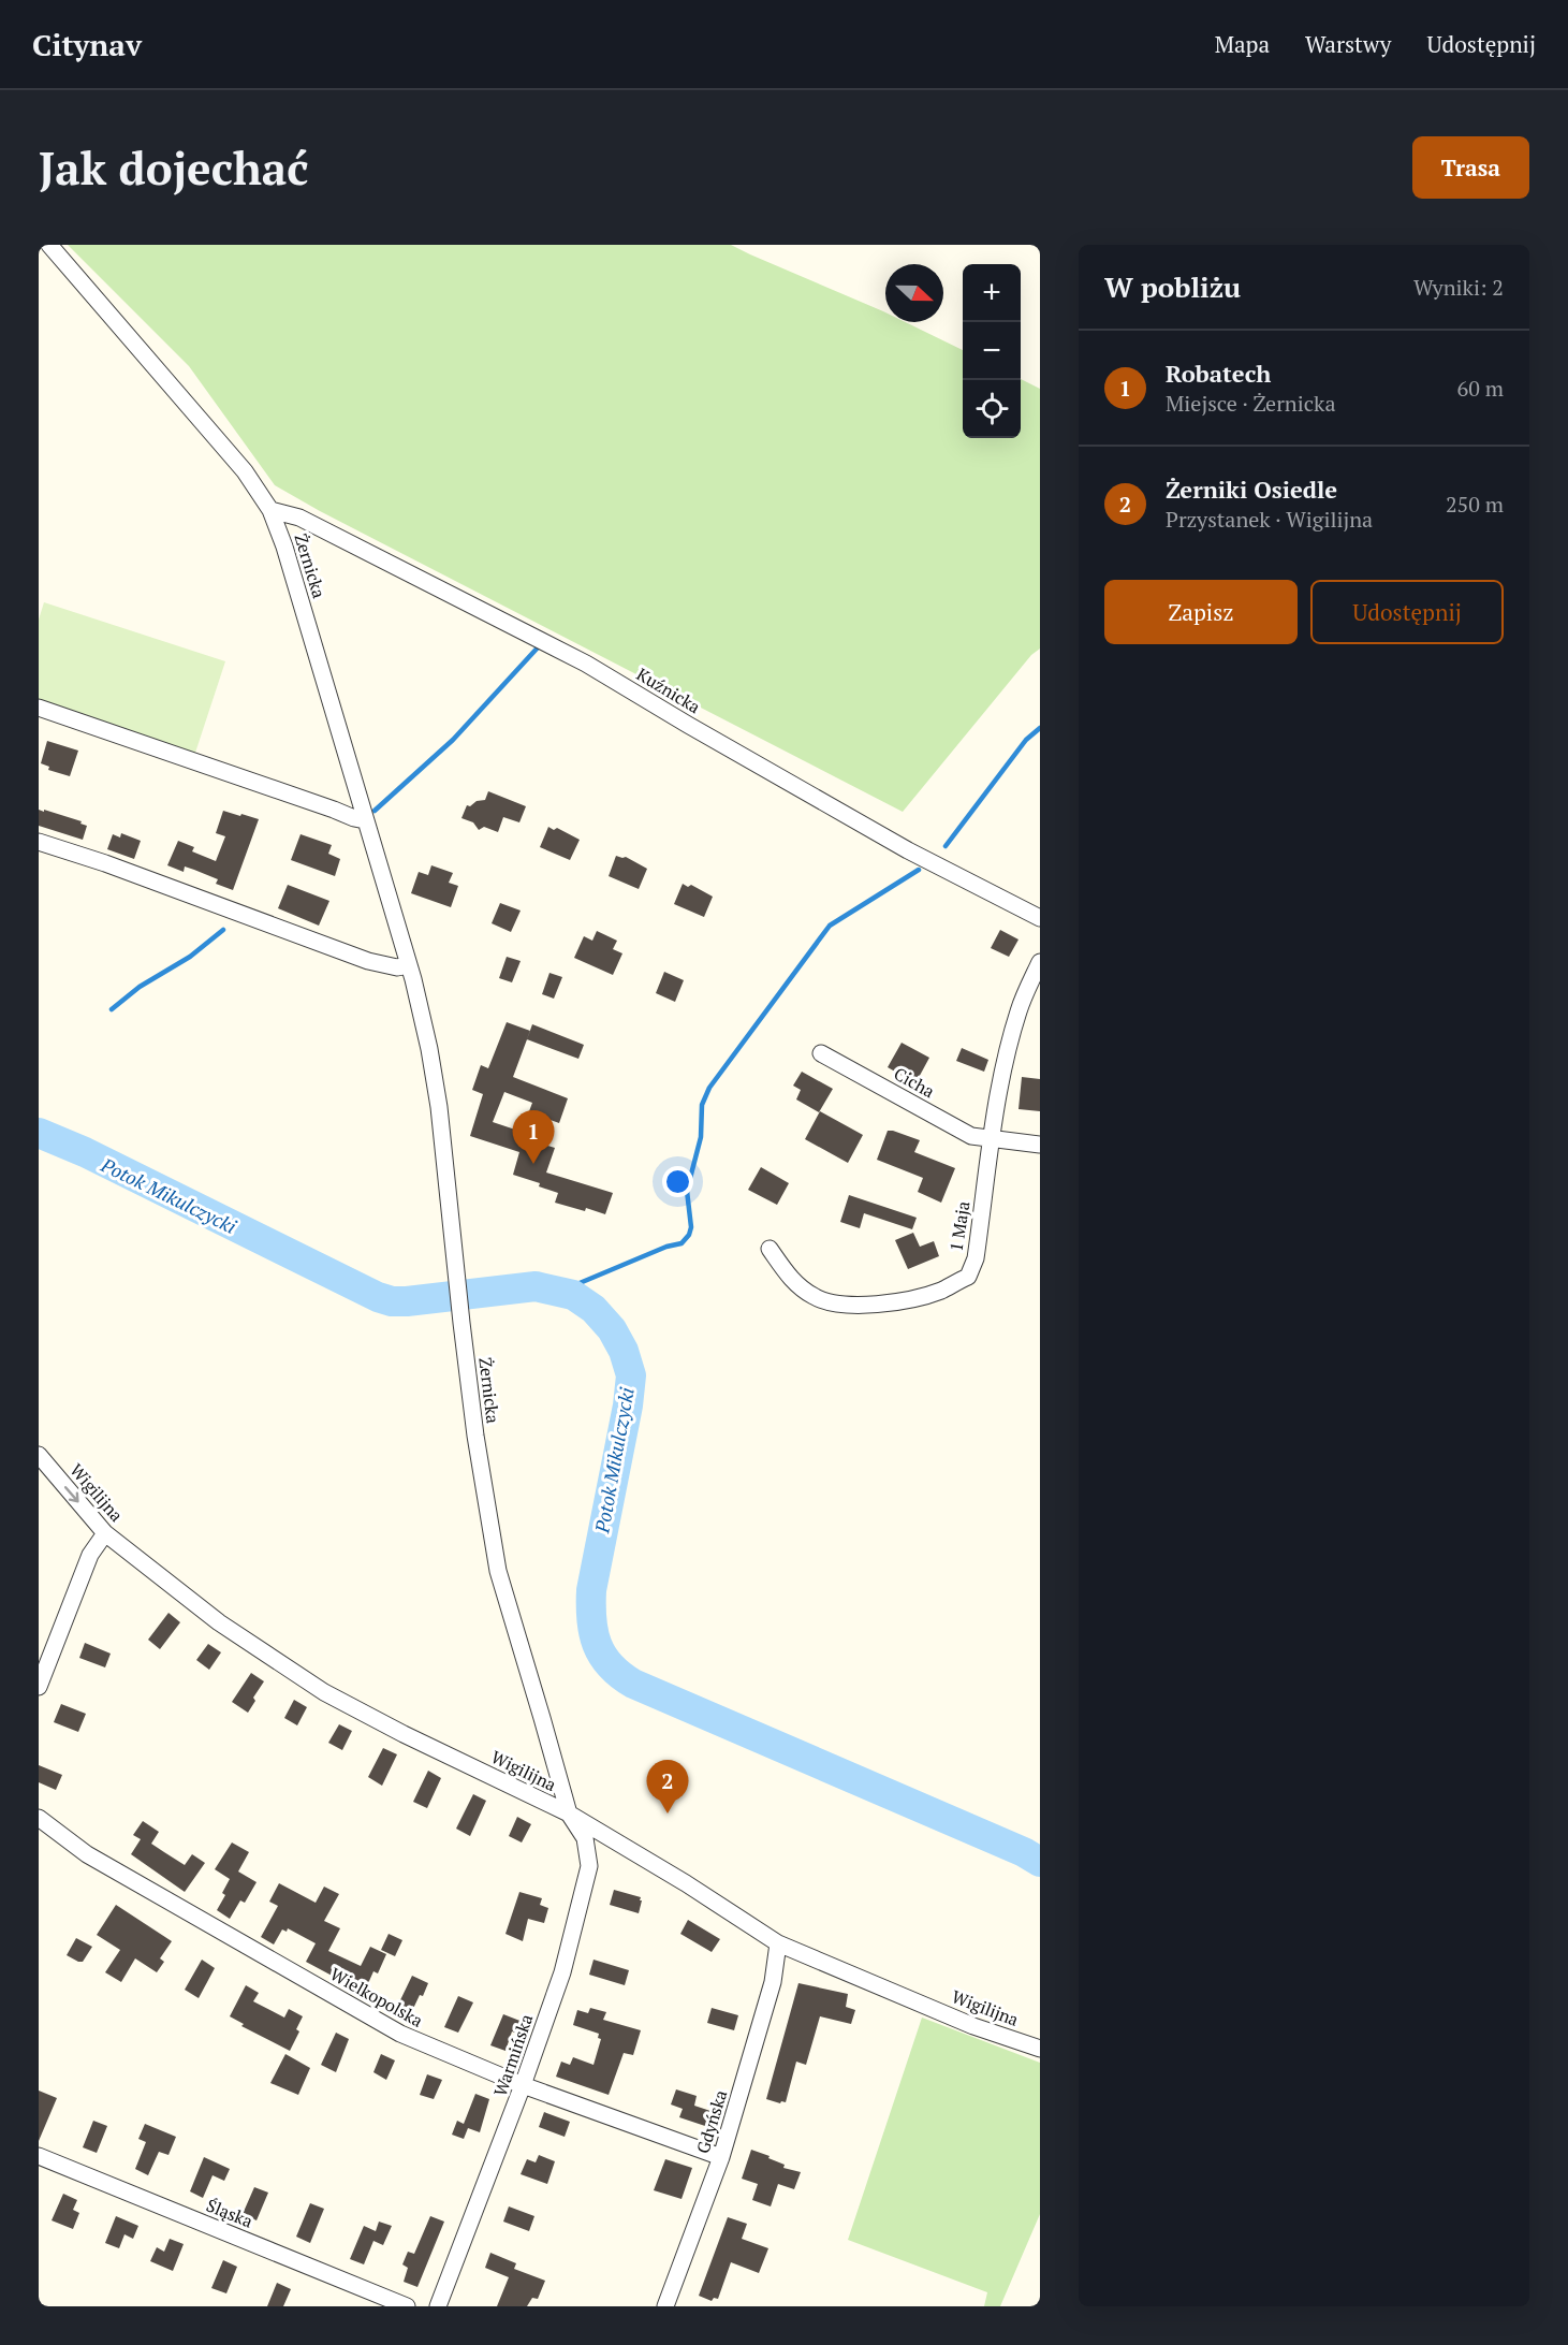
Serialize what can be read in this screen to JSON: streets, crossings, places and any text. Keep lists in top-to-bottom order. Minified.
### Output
{"streets":{"street":["Żernicka","Kuźnicka","Cicha","1 Maja","Wigilijna","Wielkopolska","Warmińska","Gdyńska","Śląska"]},"crossings":[["Żernicka","Kuźnicka"],["Żernicka","Wigilijna"],["Żernicka","Warmińska"],["Cicha","1 Maja"],["Wigilijna","Warmińska"],["Wigilijna","Gdyńska"],["Wielkopolska","Warmińska"],["Wielkopolska","Gdyńska"]],"water":["Potok Mikulczycki"],"north":"right","page":{"header":"Citynav","nav":["Mapa","Warstwy","Udostępnij"],"buttons":["Trasa",["Zapisz","Udostępnij"]],"title":"Jak dojechać","heading":["W pobliżu","Wyniki: 2"],"map_buttons":["+","−"],"list":[{"mark":"1","name":"Robatech","note":"Miejsce · Żernicka","value":"60 m"},{"mark":"2","name":"Żerniki Osiedle","note":"Przystanek · Wigilijna","value":"250 m"}],"pins":["1","2"]}}
